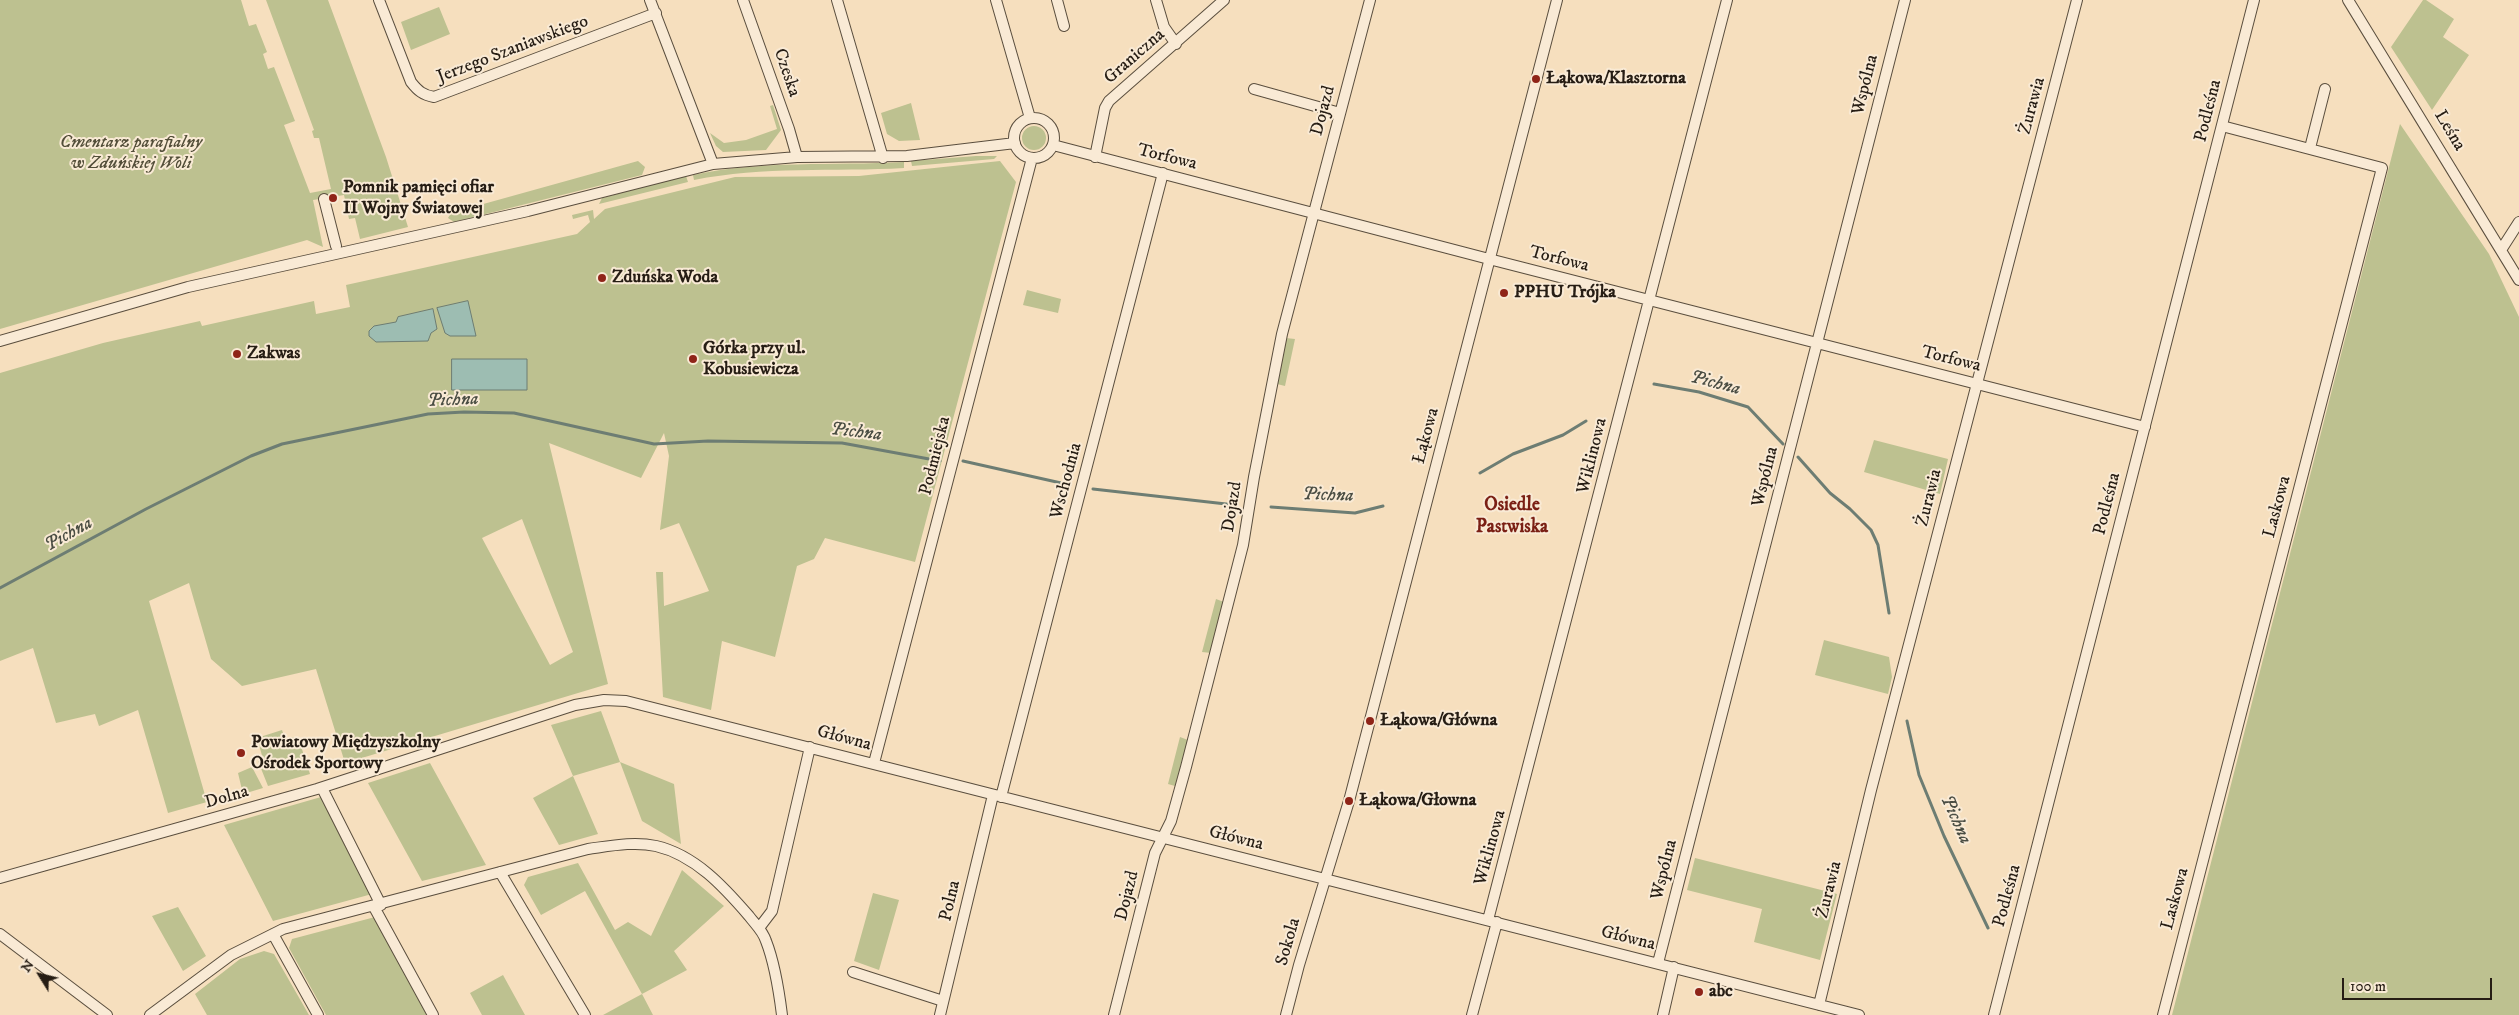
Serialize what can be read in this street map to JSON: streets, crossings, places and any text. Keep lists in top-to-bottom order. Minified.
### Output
{"streets":{"street":["Jerzego Szaniawskiego","Graniczna","Czeska","Wspólna","Żurawia","Dojazd","Podleśna","Leśna","Torfowa","Łąkowa","Podmiejska","Wiklinowa","Wschodnia","Laskowa","Główna","Dolna","Polna","Sokola"]},"crossings":[["Graniczna","Torfowa"],["Wspólna","Torfowa"],["Wspólna","Główna"],["Żurawia","Torfowa"],["Żurawia","Główna"],["Dojazd","Torfowa"],["Dojazd","Główna"],["Podleśna","Torfowa"],["Podleśna","Laskowa"],["Torfowa","Łąkowa"],["Torfowa","Podmiejska"],["Torfowa","Wiklinowa"],["Torfowa","Wschodnia"],["Łąkowa","Główna"],["Łąkowa","Sokola"],["Podmiejska","Główna"],["Wiklinowa","Główna"],["Wschodnia","Główna"],["Wschodnia","Polna"],["Główna","Dolna"],["Główna","Polna"],["Główna","Sokola"]],"districts":["Osiedle Pastwiska"],"water":["Pichna"],"parks":["Cmentarz parafialny w Zduńskiej Woli"],"places":["Łąkowa/Klasztorna","Pomnik pamięci ofiar II Wojny Światowej","Zduńska Woda","PPHU Trójka","Zakwas","Górka przy ul. Kobusiewicza","Łąkowa/Główna","Powiatowy Międzyszkolny Ośrodek Sportowy","Łąkowa/Głowna","abc"],"scale_bar":"100 m","north":"top left"}
